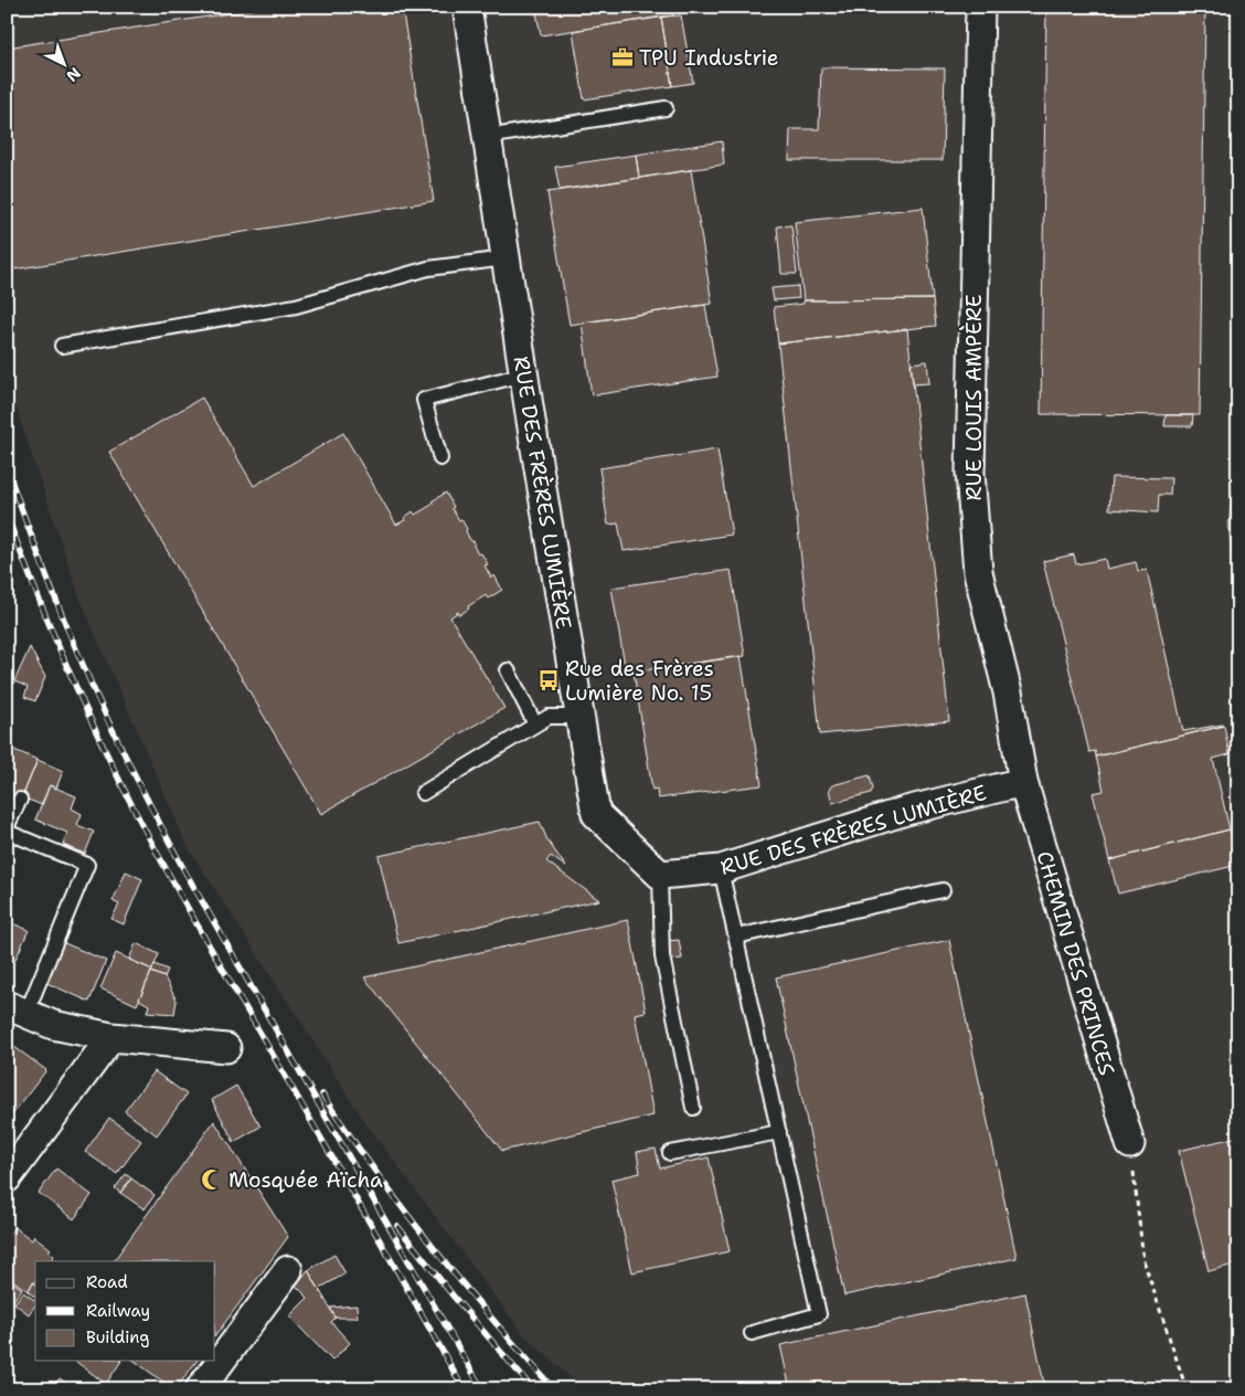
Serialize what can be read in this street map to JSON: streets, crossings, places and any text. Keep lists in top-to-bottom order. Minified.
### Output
{"streets":{"street":["RUE LOUIS AMPÈRE","RUE DES FRÈRES LUMIÈRE","CHEMIN DES PRINCES"]},"crossings":[["RUE LOUIS AMPÈRE","RUE DES FRÈRES LUMIÈRE"],["RUE LOUIS AMPÈRE","CHEMIN DES PRINCES"],["RUE DES FRÈRES LUMIÈRE","CHEMIN DES PRINCES"]],"places":{"office":["TPU Industrie"],"bus stop":["Rue des Frères Lumière No. 15"],"mosque":["Mosquée Aïcha"]},"legend":["Road","Railway","Building"],"north":"bottom right"}
